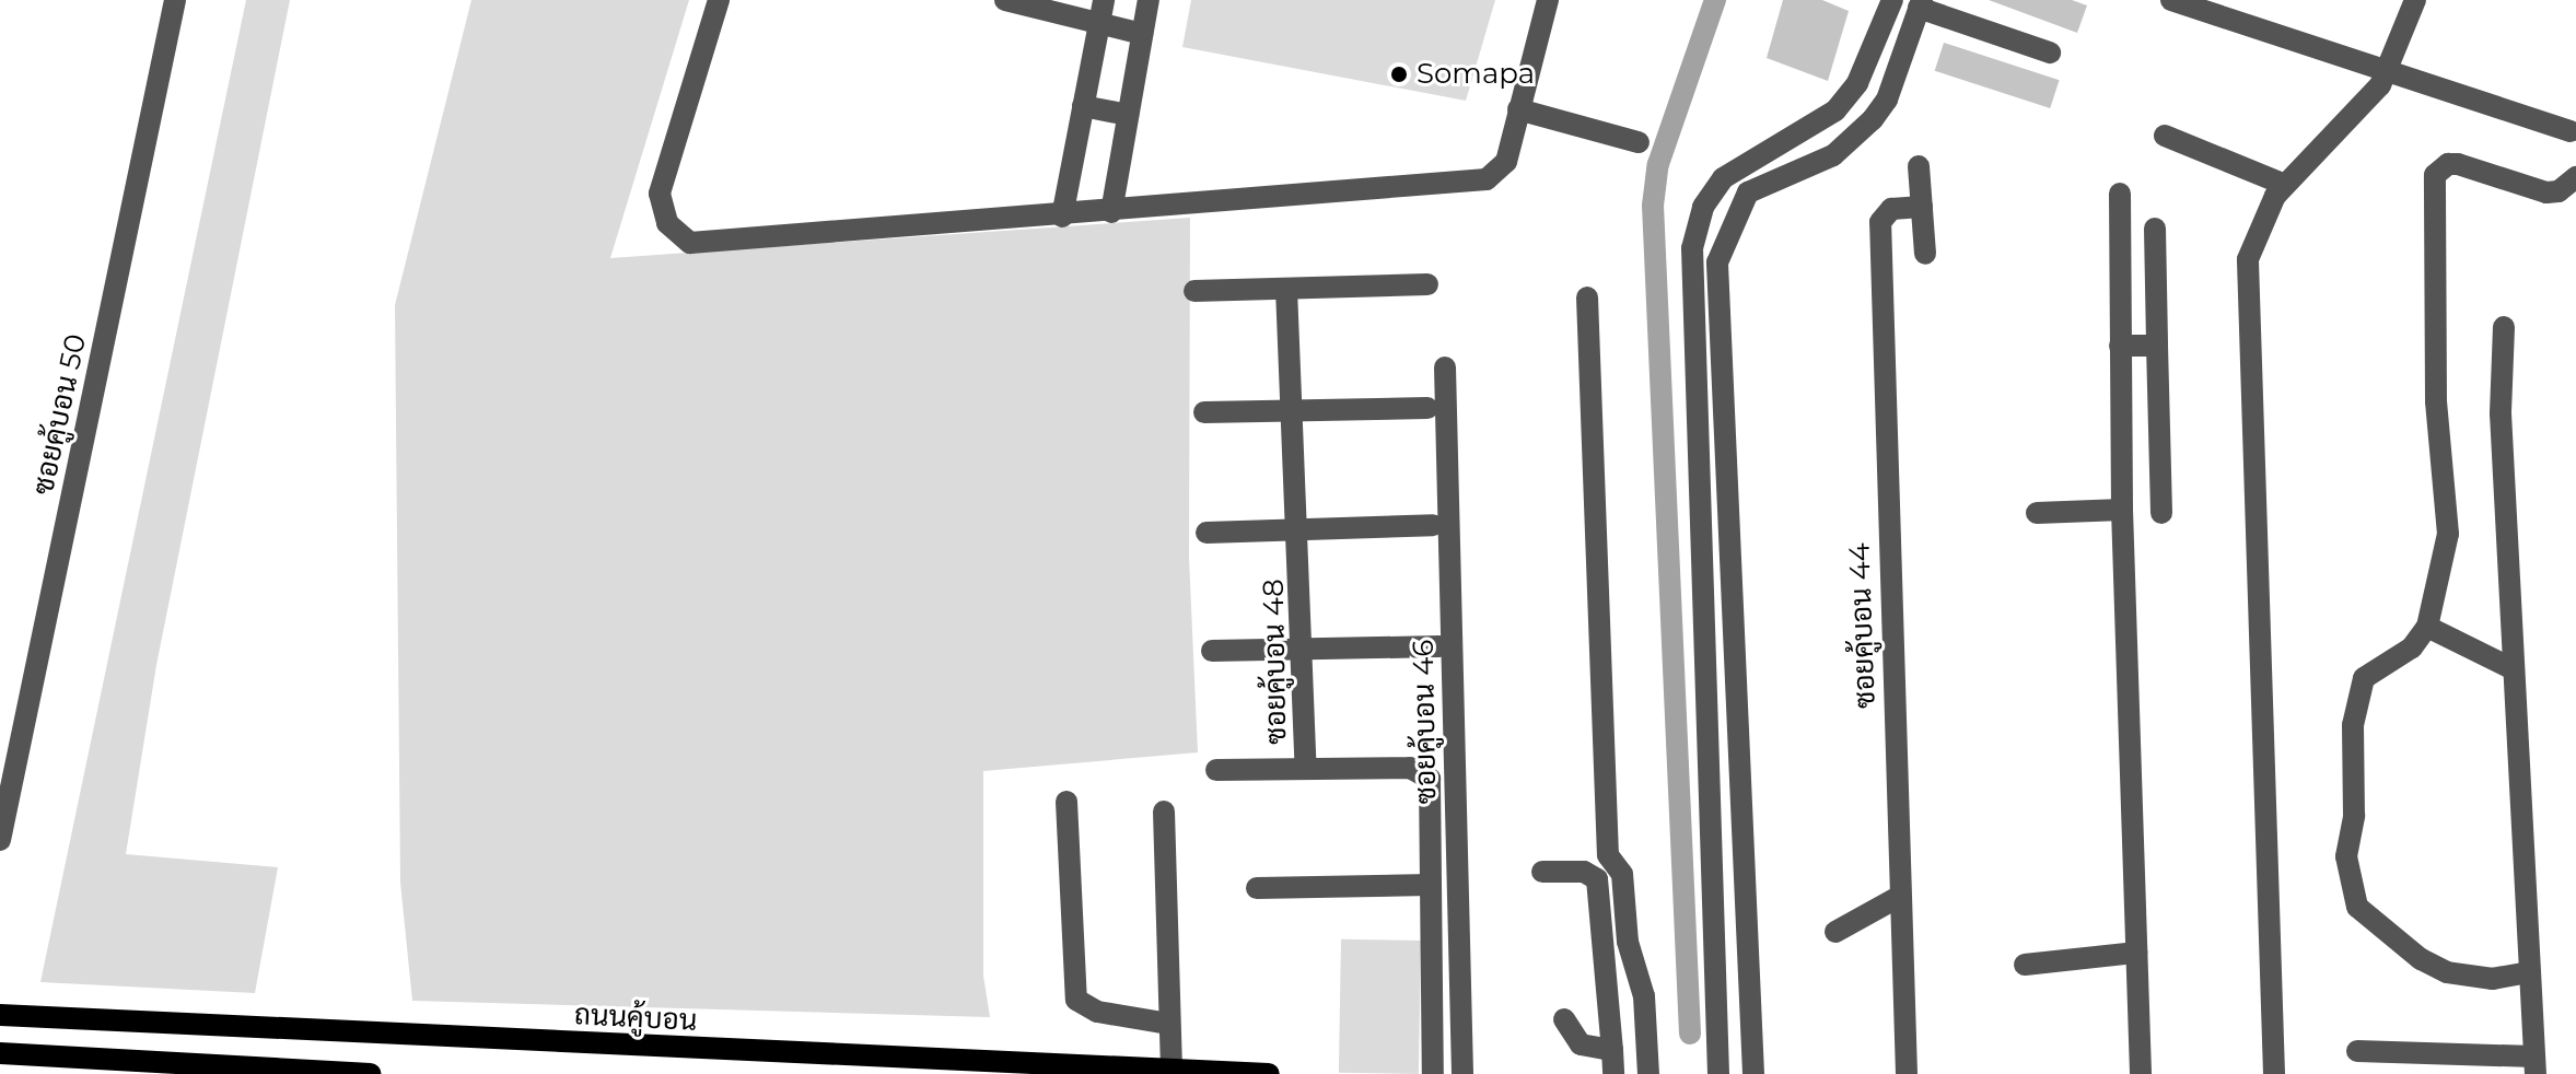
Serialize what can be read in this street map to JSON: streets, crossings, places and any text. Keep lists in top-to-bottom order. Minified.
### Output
{"streets":{"main road":["ถนนคู้บอน"],"street":["ซอยคู้บอน 50","ซอยคู้บอน 44","ซอยคู้บอน 48","ซอยคู้บอน 46"]},"places":["Somapa"]}
